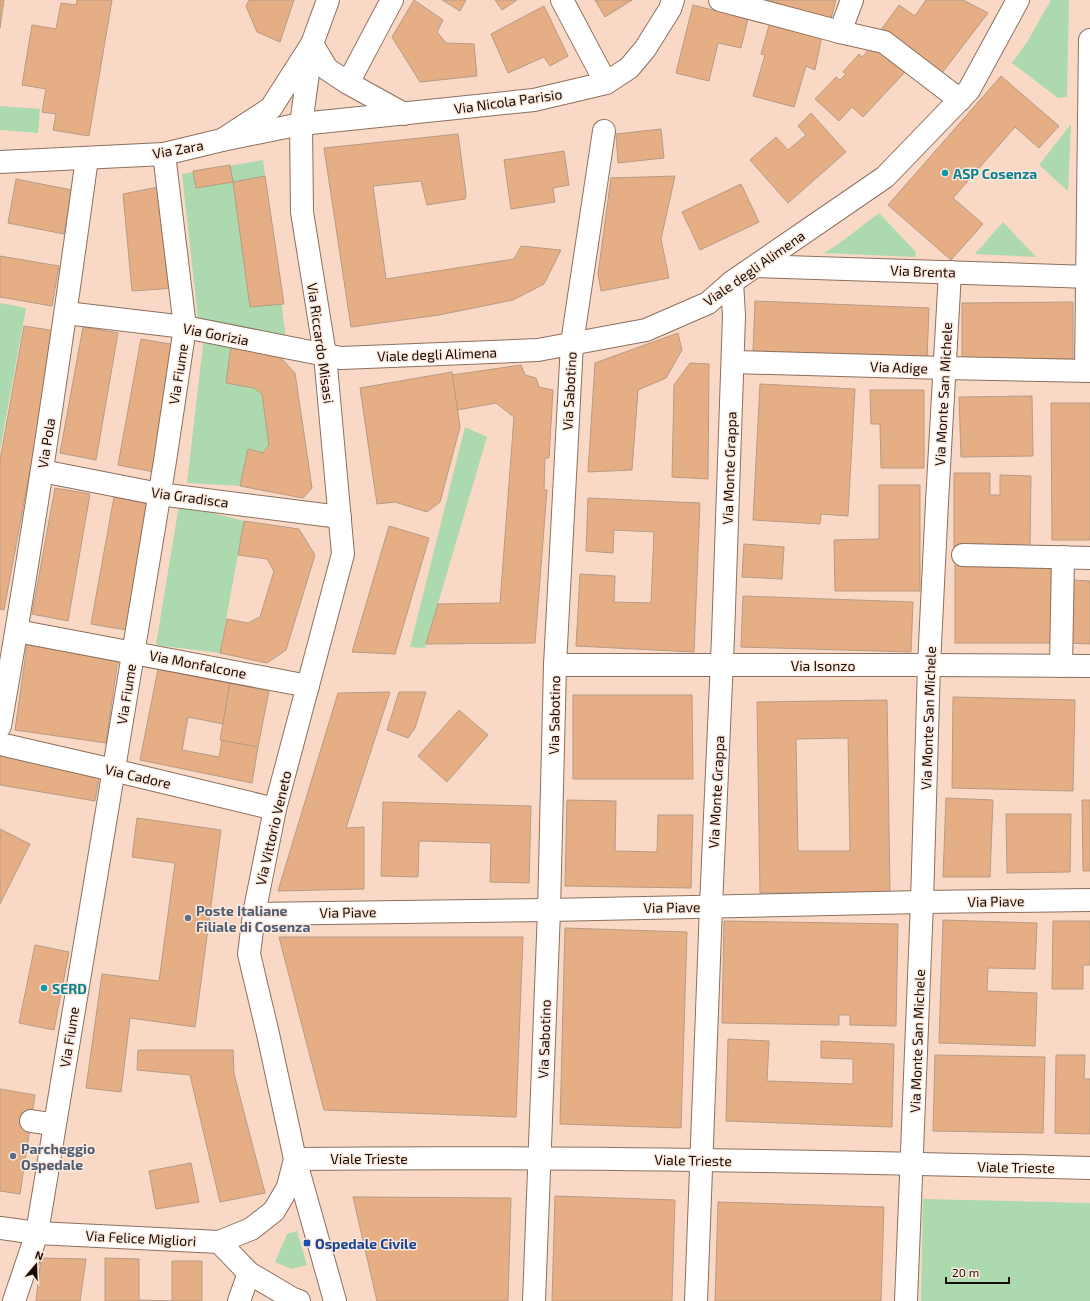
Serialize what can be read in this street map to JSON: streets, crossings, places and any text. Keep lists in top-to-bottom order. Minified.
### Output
{"streets":{"street":["Via Nicola Parisio","Via Zara","Viale degli Alimena","Via Brenta","Via Gorizia","Via Riccardo Misasi","Via Adige","Via Fiume","Via Sabotino","Via Monte San Michele","Via Pola","Via Monte Grappa","Via Gradisca","Via Monfalcone","Via Isonzo","Via Cadore","Via Vittorio Veneto","Via Piave","Viale Trieste","Via Felice Migliori"]},"crossings":[["Via Nicola Parisio","Via Zara"],["Via Nicola Parisio","Via Riccardo Misasi"],["Via Zara","Via Riccardo Misasi"],["Via Zara","Via Fiume"],["Via Zara","Via Pola"],["Viale degli Alimena","Via Brenta"],["Viale degli Alimena","Via Gorizia"],["Viale degli Alimena","Via Riccardo Misasi"],["Viale degli Alimena","Via Sabotino"],["Viale degli Alimena","Via Monte Grappa"],["Via Brenta","Via Monte San Michele"],["Via Gorizia","Via Riccardo Misasi"],["Via Gorizia","Via Fiume"],["Via Gorizia","Via Pola"],["Via Riccardo Misasi","Via Gradisca"],["Via Riccardo Misasi","Via Monfalcone"],["Via Riccardo Misasi","Via Vittorio Veneto"],["Via Adige","Via Monte San Michele"],["Via Adige","Via Monte Grappa"],["Via Fiume","Via Gradisca"],["Via Fiume","Via Monfalcone"],["Via Fiume","Via Cadore"],["Via Fiume","Via Felice Migliori"],["Via Sabotino","Via Isonzo"],["Via Sabotino","Via Piave"],["Via Sabotino","Viale Trieste"],["Via Monte San Michele","Via Isonzo"],["Via Monte San Michele","Via Piave"],["Via Monte San Michele","Viale Trieste"],["Via Pola","Via Gradisca"],["Via Pola","Via Monfalcone"],["Via Monte Grappa","Via Isonzo"],["Via Monte Grappa","Via Piave"],["Via Monte Grappa","Viale Trieste"],["Via Monfalcone","Via Vittorio Veneto"],["Via Cadore","Via Vittorio Veneto"],["Via Vittorio Veneto","Via Piave"],["Via Vittorio Veneto","Viale Trieste"],["Via Vittorio Veneto","Via Felice Migliori"]],"places":{"other":["ASP Cosenza","Poste Italiane Filiale di Cosenza","SERD","Parcheggio Ospedale"],"transit":["Ospedale Civile"]},"scale_bar":"20 m","north":"top"}
